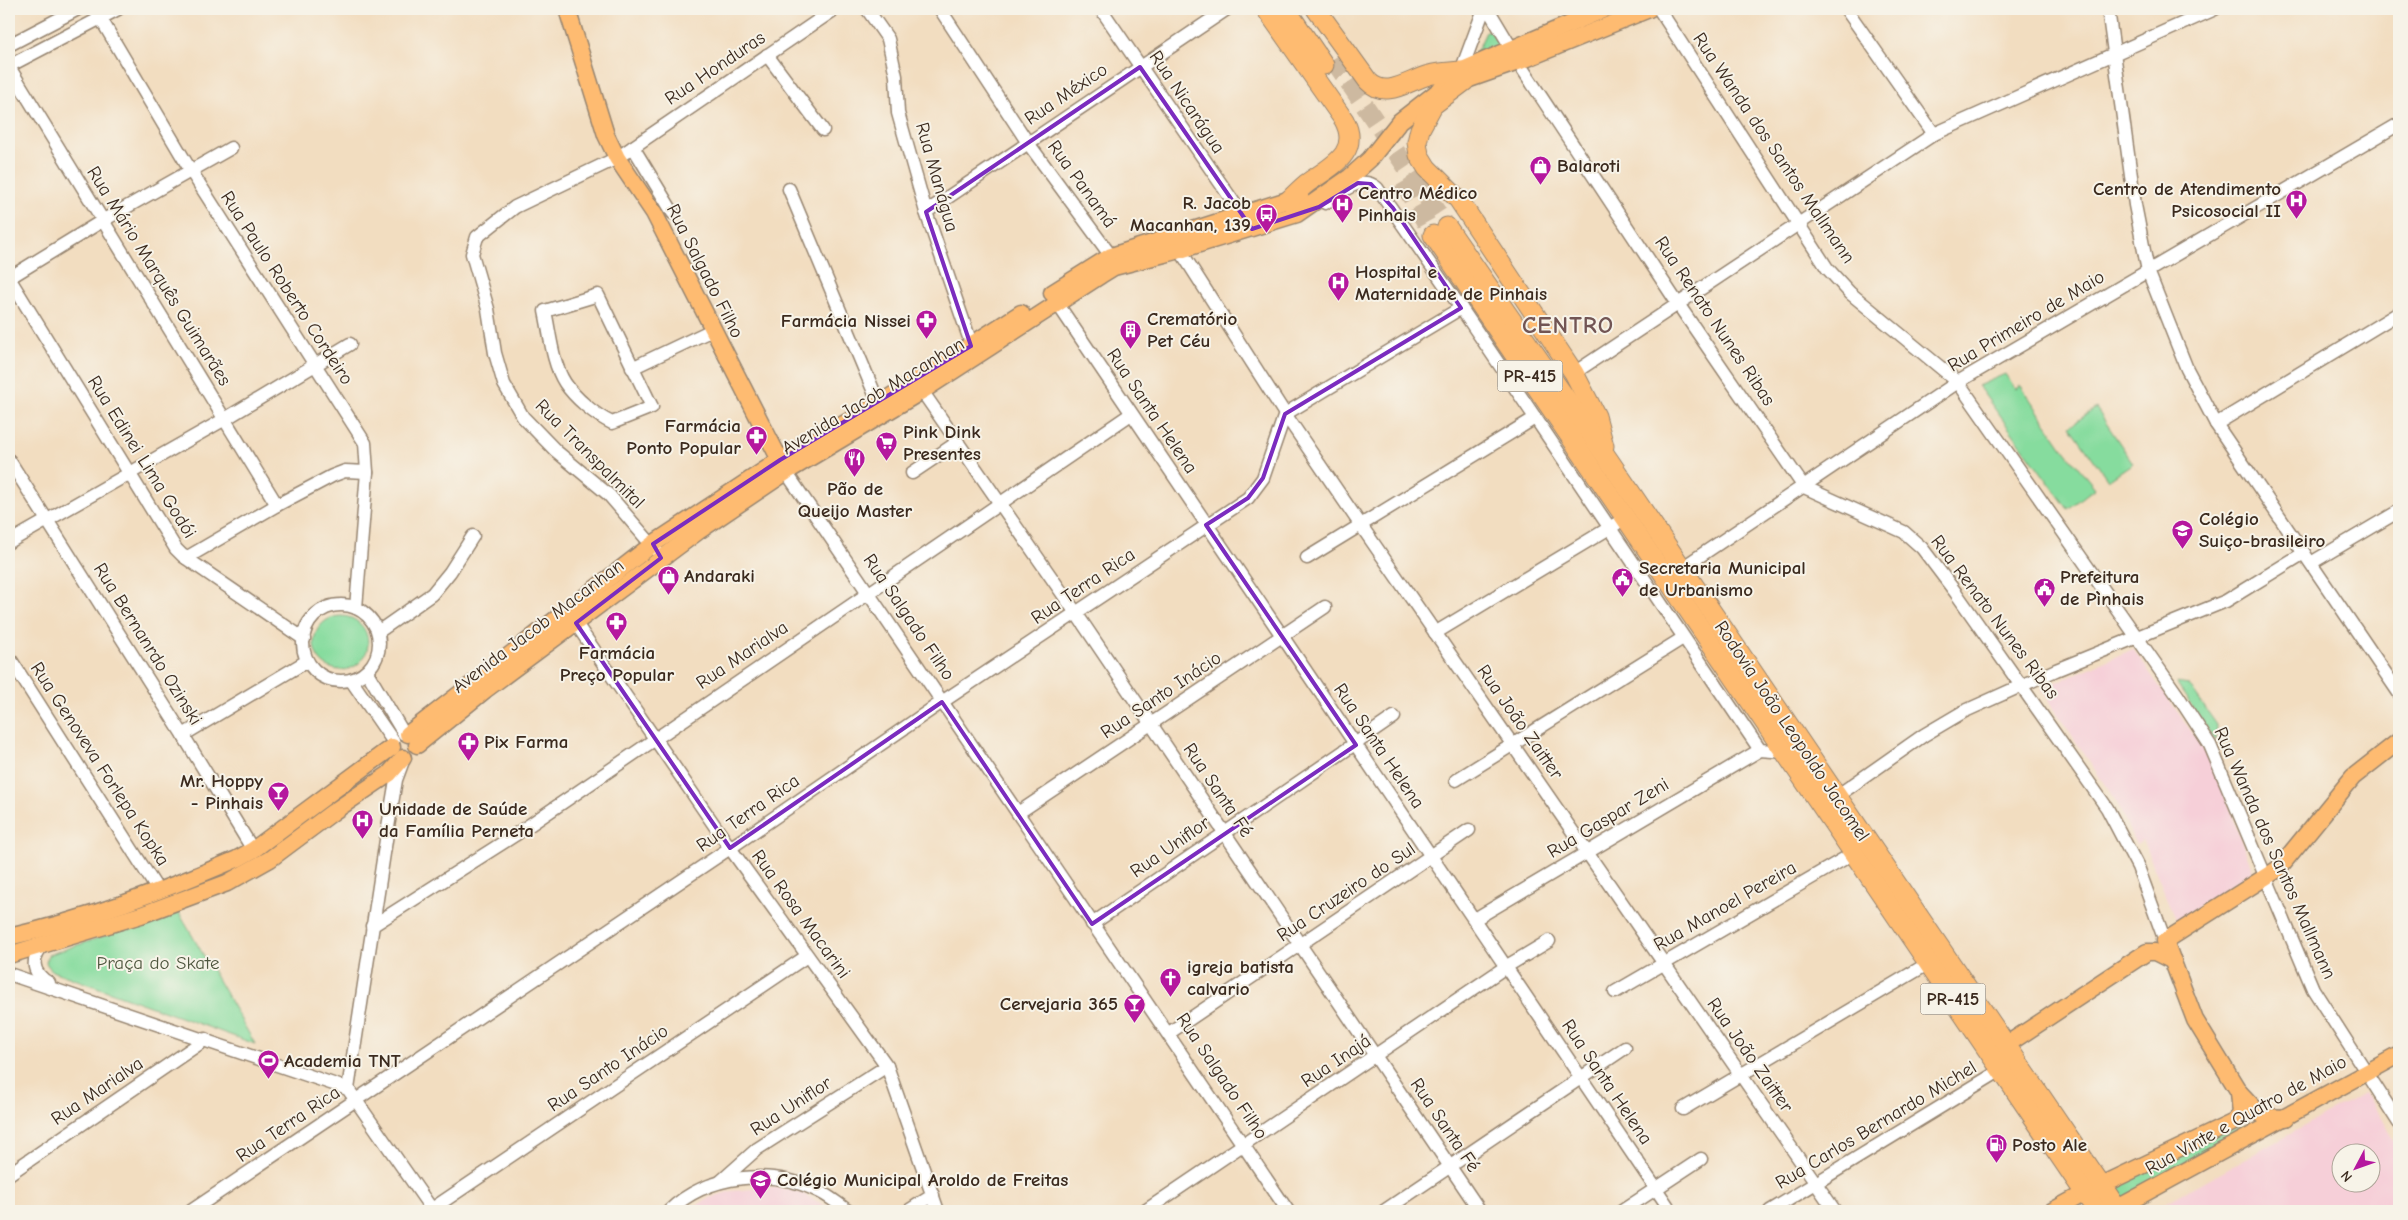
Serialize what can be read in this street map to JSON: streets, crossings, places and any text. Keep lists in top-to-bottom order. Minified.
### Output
{"streets":{"highway":["PR-415","Rodovia João Leopoldo Jacomel"],"main road":["Rua Salgado Filho","Rua Renato Nunes Ribas","Avenida Jacob Macanhan","Rua Vinte e Quatro de Maio"],"street":["Rua Honduras","Rua México","Rua Nicarágua","Rua Wanda dos Santos Mallmann","Rua Manágua","Rua Panamá","Rua Mário Marquês Guimarães","Rua Paulo Roberto Cordeiro","Rua Primeiro de Maio","Rua Santa Helena","Rua Transpalmital","Rua Edinei Lima Godói","Rua Terra Rica","Rua Bernanrdo Ozinski","Rua Marialva","Rua Santo Inácio","Rua João Zaitter","Rua Genoveva Forlepa Kopka","Rua Santa Fé","Rua Gaspar Zeni","Rua Uniflor","Rua Cruzeiro do Sul","Rua Manoel Pereira","Rua Rosa Macarini","Rua Inajá","Rua Carlos Bernardo Michel"]},"crossings":[["Rua Honduras","Rua Salgado Filho"],["Rua Honduras","Rua Transpalmital"],["Rua México","Rua Nicarágua"],["Rua México","Rua Manágua"],["Rua México","Rua Panamá"],["Rua Nicarágua","Avenida Jacob Macanhan"],["Rua Wanda dos Santos Mallmann","Rua Primeiro de Maio"],["Rua Wanda dos Santos Mallmann","Rua Vinte e Quatro de Maio"],["Rua Manágua","Avenida Jacob Macanhan"],["Rua Panamá","Avenida Jacob Macanhan"],["Rua Salgado Filho","Avenida Jacob Macanhan"],["Rua Salgado Filho","Rua Transpalmital"],["Rua Salgado Filho","Rua Terra Rica"],["Rua Salgado Filho","Rua Marialva"],["Rua Salgado Filho","Rua Santo Inácio"],["Rua Salgado Filho","Rua Uniflor"],["Rua Salgado Filho","Rua Cruzeiro do Sul"],["Rua Salgado Filho","Rua Inajá"],["Rua Paulo Roberto Cordeiro","Rua Edinei Lima Godói"],["Rua Renato Nunes Ribas","Rua Primeiro de Maio"],["Rua Renato Nunes Ribas","Avenida Jacob Macanhan"],["Rua Renato Nunes Ribas","Rua Vinte e Quatro de Maio"],["Rua Primeiro de Maio","Rodovia João Leopoldo Jacomel"],["Avenida Jacob Macanhan","Rua Santa Helena"],["Avenida Jacob Macanhan","Rua Transpalmital"],["Avenida Jacob Macanhan","Rua Bernanrdo Ozinski"],["Avenida Jacob Macanhan","Rua João Zaitter"],["Avenida Jacob Macanhan","Rua Genoveva Forlepa Kopka"],["Avenida Jacob Macanhan","Rua Santa Fé"],["Avenida Jacob Macanhan","Rua Rosa Macarini"],["Rua Santa Helena","Rua Terra Rica"],["Rua Santa Helena","Rua Marialva"],["Rua Santa Helena","Rua Santo Inácio"],["Rua Santa Helena","Rua Gaspar Zeni"],["Rua Santa Helena","Rua Uniflor"],["Rua Santa Helena","Rua Cruzeiro do Sul"],["Rua Santa Helena","Rua Inajá"],["Rua Terra Rica","Rua João Zaitter"],["Rua Terra Rica","Rua Santa Fé"],["Rua Terra Rica","Rua Rosa Macarini"],["Rua Marialva","Rua Santa Fé"],["Rua Marialva","Rua Rosa Macarini"],["Rua Santo Inácio","Rua Santa Fé"],["Rua Santo Inácio","Rua Rosa Macarini"],["Rua João Zaitter","Rua Gaspar Zeni"],["Rua João Zaitter","Rua Manoel Pereira"],["Rua João Zaitter","Rua Carlos Bernardo Michel"],["Rodovia João Leopoldo Jacomel","Rua Manoel Pereira"],["Rodovia João Leopoldo Jacomel","Rua Vinte e Quatro de Maio"],["Rodovia João Leopoldo Jacomel","Rua Carlos Bernardo Michel"],["Rua Santa Fé","Rua Uniflor"],["Rua Santa Fé","Rua Cruzeiro do Sul"],["Rua Santa Fé","Rua Inajá"],["Rua Uniflor","Rua Rosa Macarini"]],"districts":["CENTRO"],"parks":["Praça do Skate"],"places":{"shop":["Balaroti","Andaraki"],"hospital":["Centro de Atendimento Psicosocial II","Centro Médico Pinhais","Hospital e Maternidade de Pinhais","Unidade de Saúde da Família Perneta"],"bus stop":["R. Jacob Macanhan, 139"],"pharmacy":["Farmácia Nissei","Farmácia Ponto Popular","Farmácia Preço Popular","Pix Farma"],"building":["Crematório Pet Céu"],"supermarket":["Pink Dink Presentes"],"restaurant":["Pão de Queijo Master"],"school or university":["Colégio Suiço-brasileiro","Colégio Municipal Aroldo de Freitas"],"public building":["Secretaria Municipal de Urbanismo","Prefeitura de Pìnhais"],"bar":["Mr. Hoppy - Pinhais","Cervejaria 365"],"church":["igreja batista calvario"],"sports":["Academia TNT"],"fuel station":["Posto Ale"]},"north":"bottom left"}
